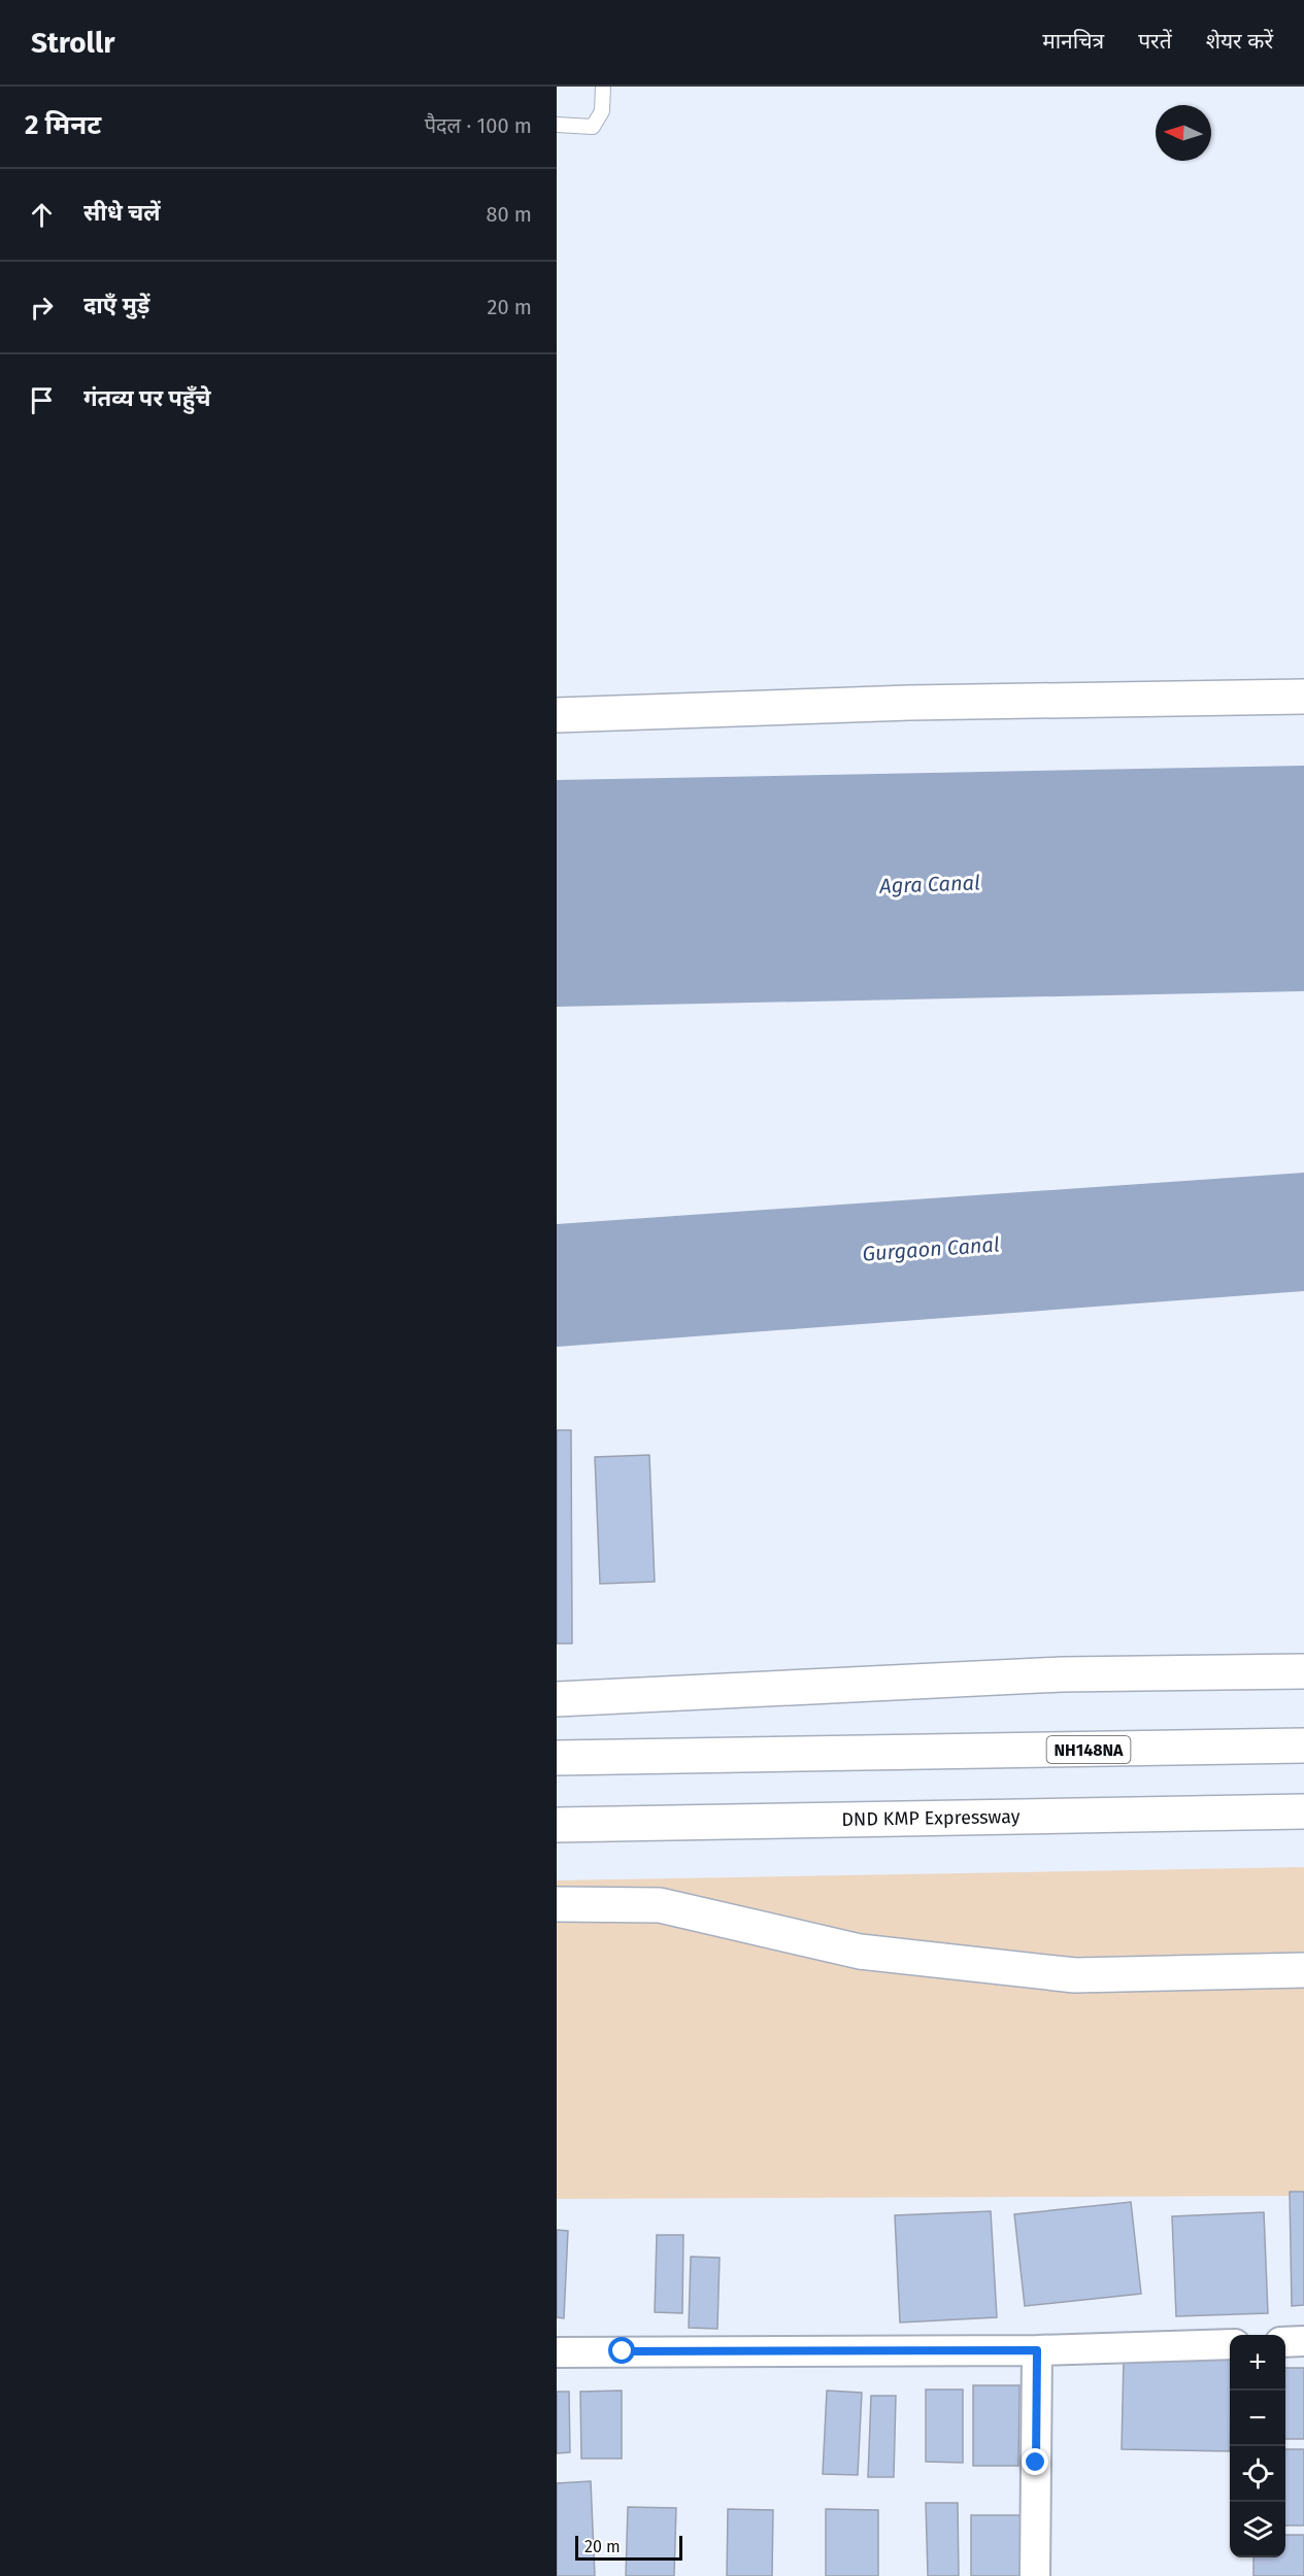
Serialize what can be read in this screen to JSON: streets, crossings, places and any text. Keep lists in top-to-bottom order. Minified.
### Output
{"streets":{"main road":["NH148NA","DND KMP Expressway"]},"water":["Agra Canal","Gurgaon Canal"],"scale_bar":"20 m","north":"left","page":{"header":"Strollr","nav":["मानचित्र","परतें","शेयर करें"],"heading":["2 मिनट","पैदल · 100 m"],"list":[["सीधे चलें","80 m"],["दाएँ मुड़ें","20 m"],"गंतव्य पर पहुँचे"],"map_buttons":["+","−"],"scale":"20 m"}}
